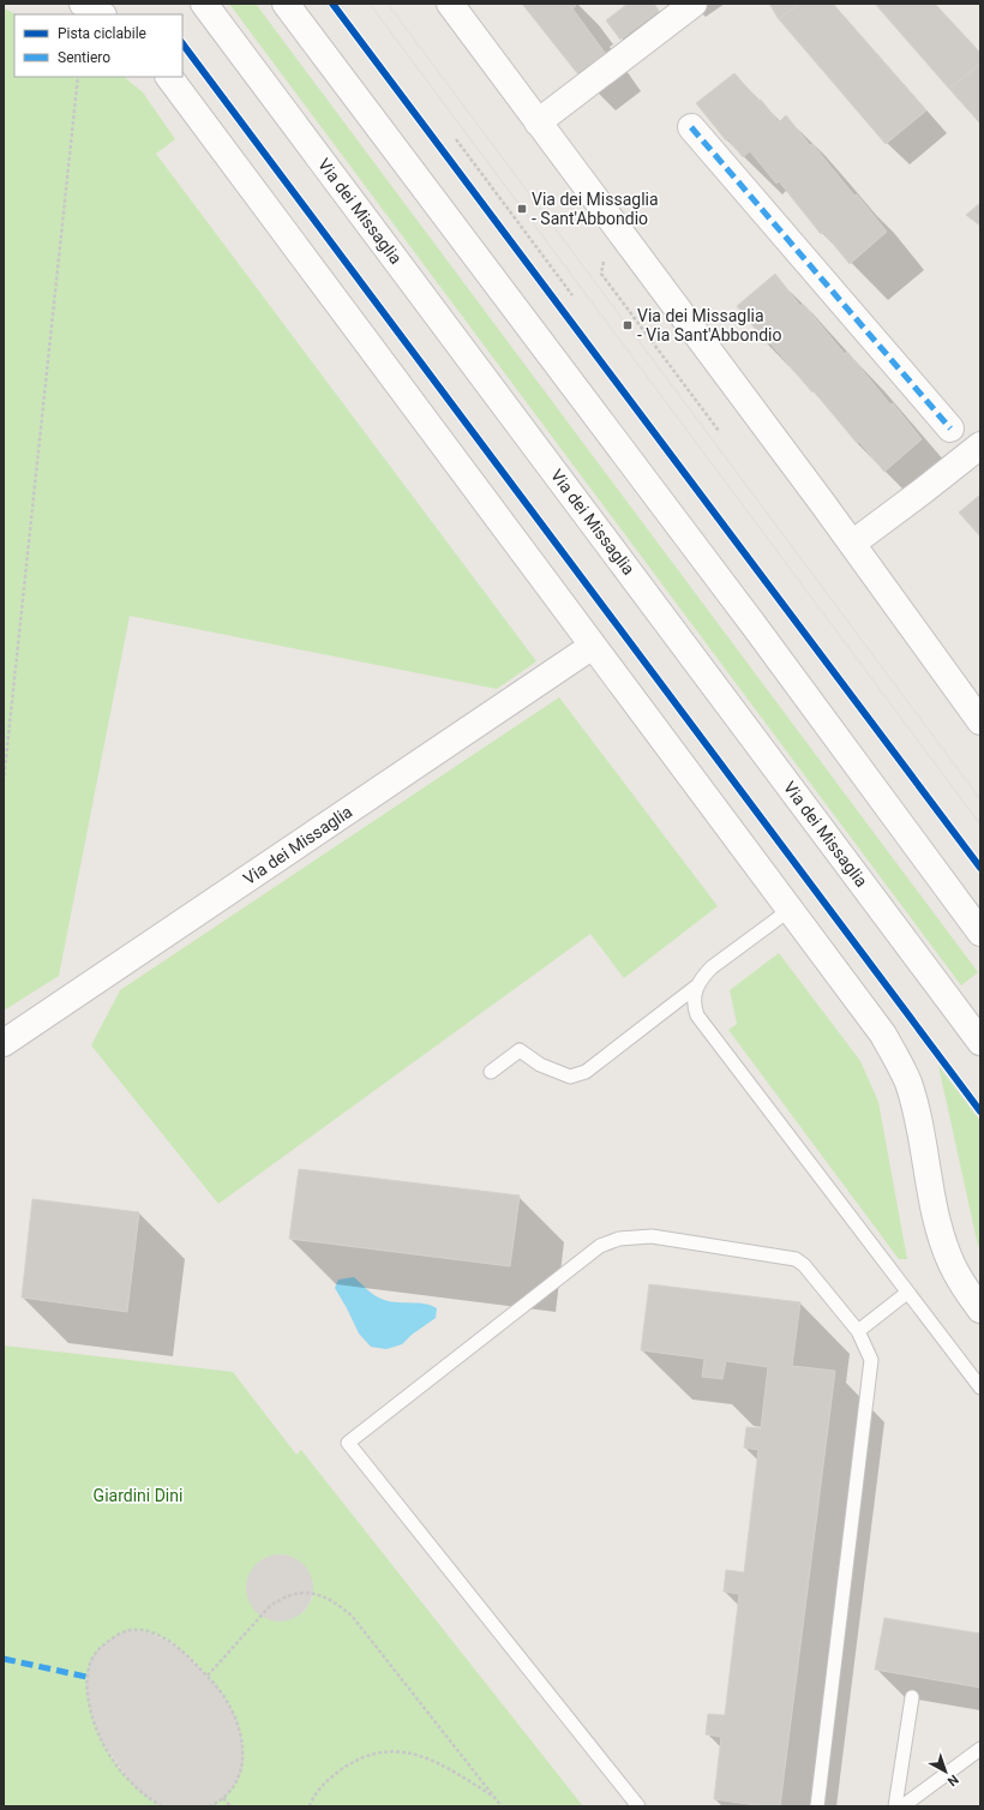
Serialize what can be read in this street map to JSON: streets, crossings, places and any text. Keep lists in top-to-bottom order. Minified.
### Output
{"streets":{"street":["Via dei Missaglia"]},"parks":["Giardini Dini"],"places":{"transit":["Via dei Missaglia - Sant'Abbondio","Via dei Missaglia - Via Sant'Abbondio"]},"legend":["Pista ciclabile","Sentiero"],"north":"bottom right"}
